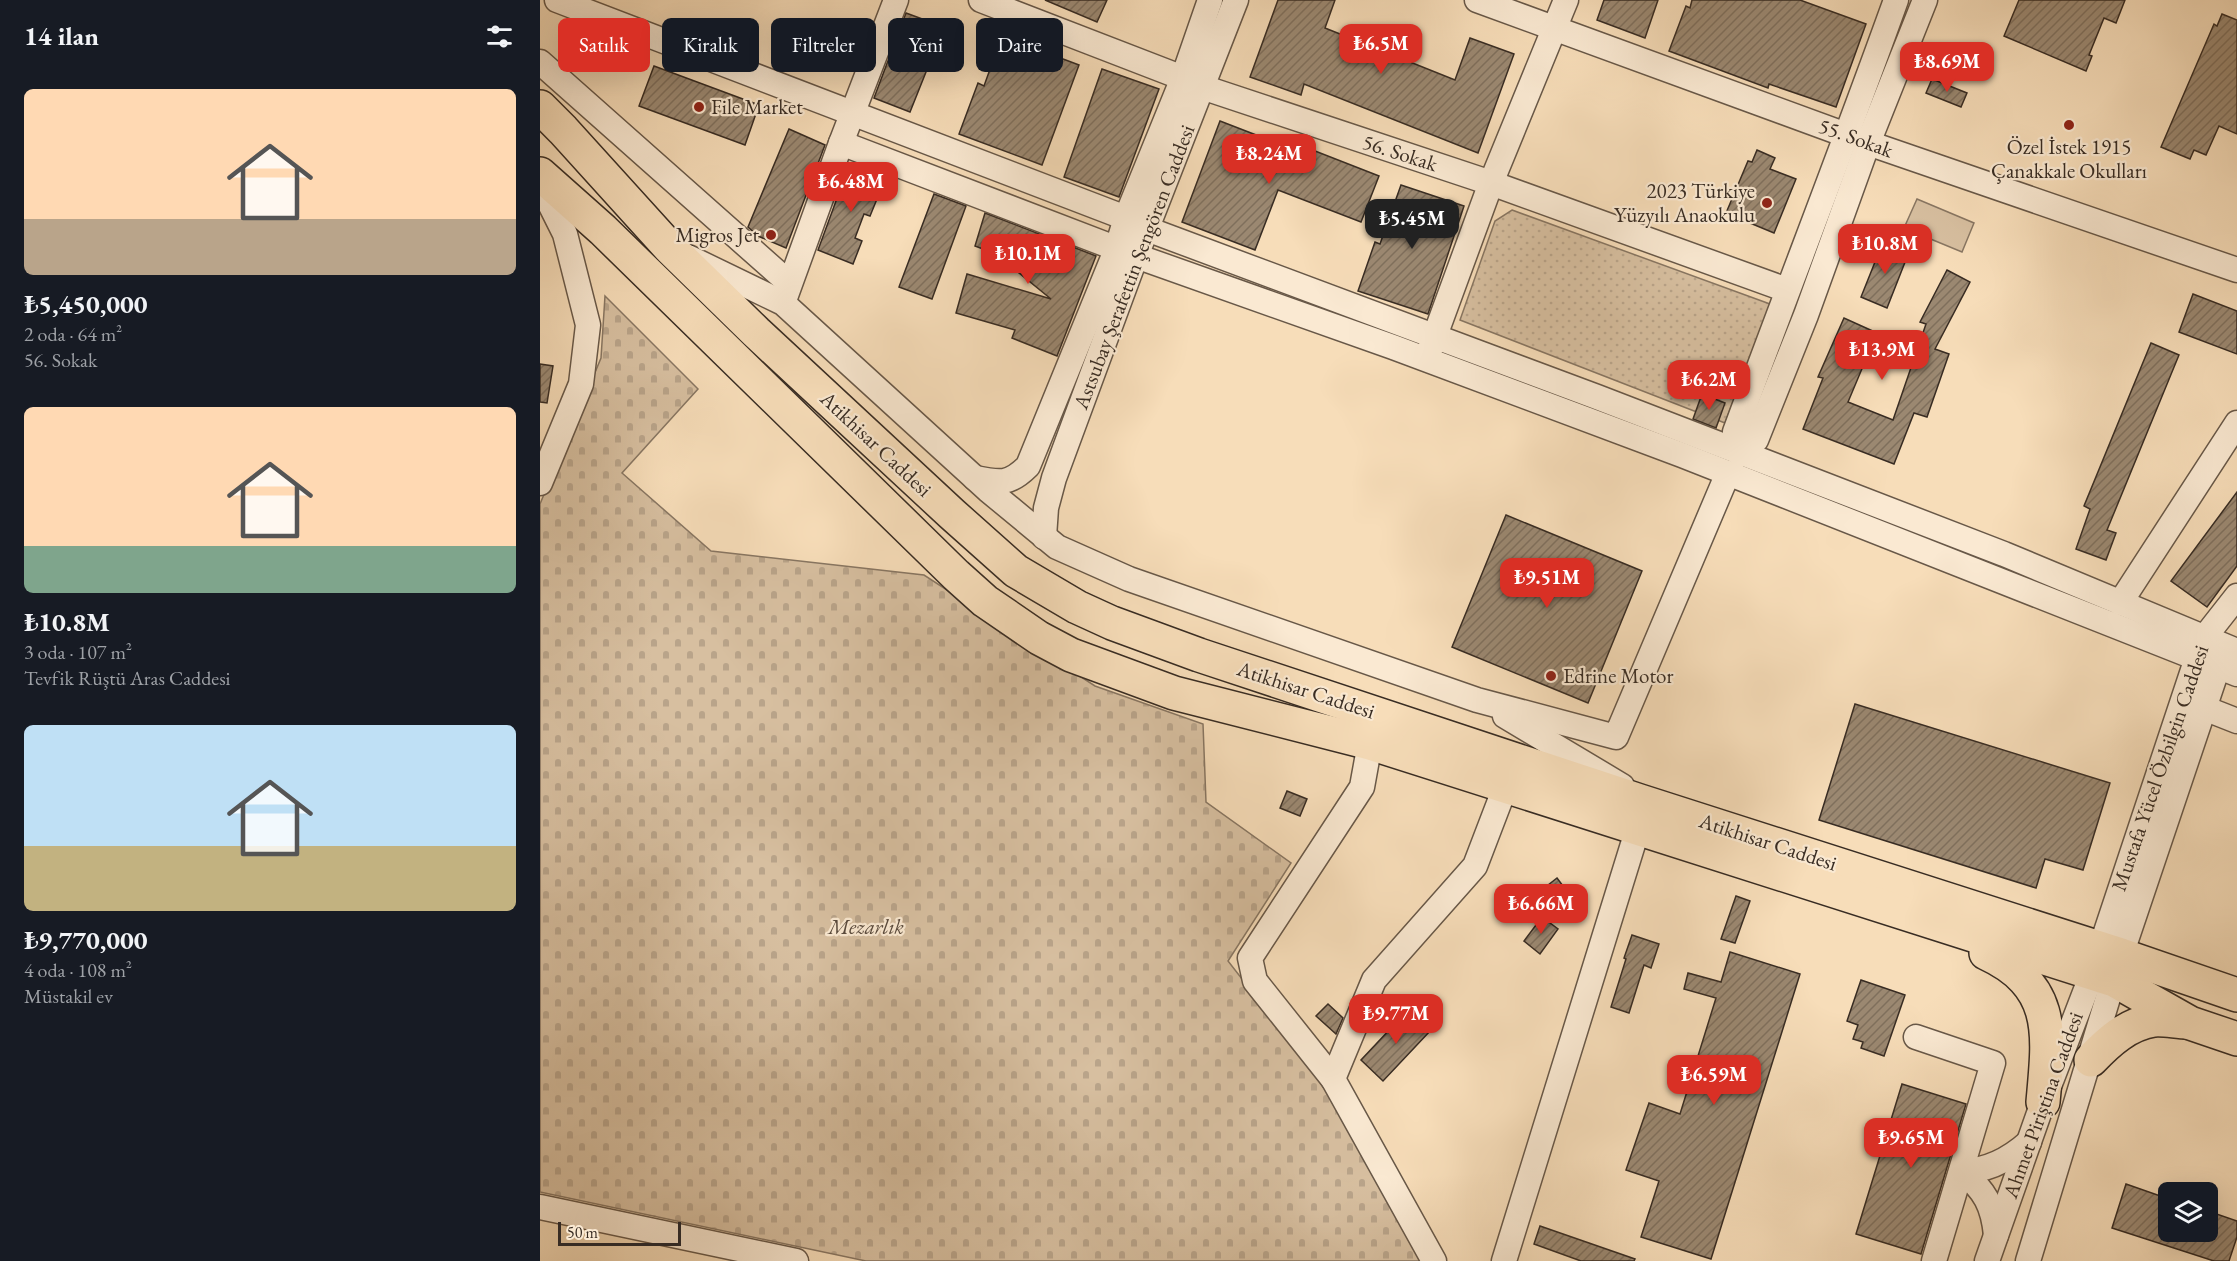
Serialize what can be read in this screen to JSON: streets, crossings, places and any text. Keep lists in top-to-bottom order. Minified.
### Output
{"streets":{"highway":["Atikhisar Caddesi"],"street":["55. Sokak","56. Sokak","Astsubay Şerafettin Şengören Caddesi","Mustafa Yücel Özbilgin Caddesi","Ahmet Piriştina Caddesi"]},"crossings":[["56. Sokak","Astsubay Şerafettin Şengören Caddesi"],["Atikhisar Caddesi","Mustafa Yücel Özbilgin Caddesi"],["Atikhisar Caddesi","Ahmet Piriştina Caddesi"],["Mustafa Yücel Özbilgin Caddesi","Ahmet Piriştina Caddesi"]],"parks":["Mezarlık"],"places":["File Market","Özel İstek 1915 Çanakkale Okulları","2023 Türkiye Yüzyılı Anaokulu","Migros Jet","Edrine Motor"],"scale_bar":"50 m","page":{"heading":"14 ilan","chip":["Satılık","Kiralık","Filtreler","Yeni","Daire"],"price":["₺6.5M","₺8.69M","₺8.24M","₺6.48M","₺5.45M","₺10.8M","₺10.1M","₺13.9M","₺6.2M","₺9.51M","₺6.66M","₺9.77M","₺6.59M","₺9.65M"],"list":[{"name":"₺5,450,000","note":"2 oda · 64 m² · 56. Sokak"},{"name":"₺10.8M","note":"3 oda · 107 m² · Tevfik Rüştü Aras Caddesi"},{"name":"₺9,770,000","note":"4 oda · 108 m² · Müstakil ev"}],"scale":"50 m"}}
